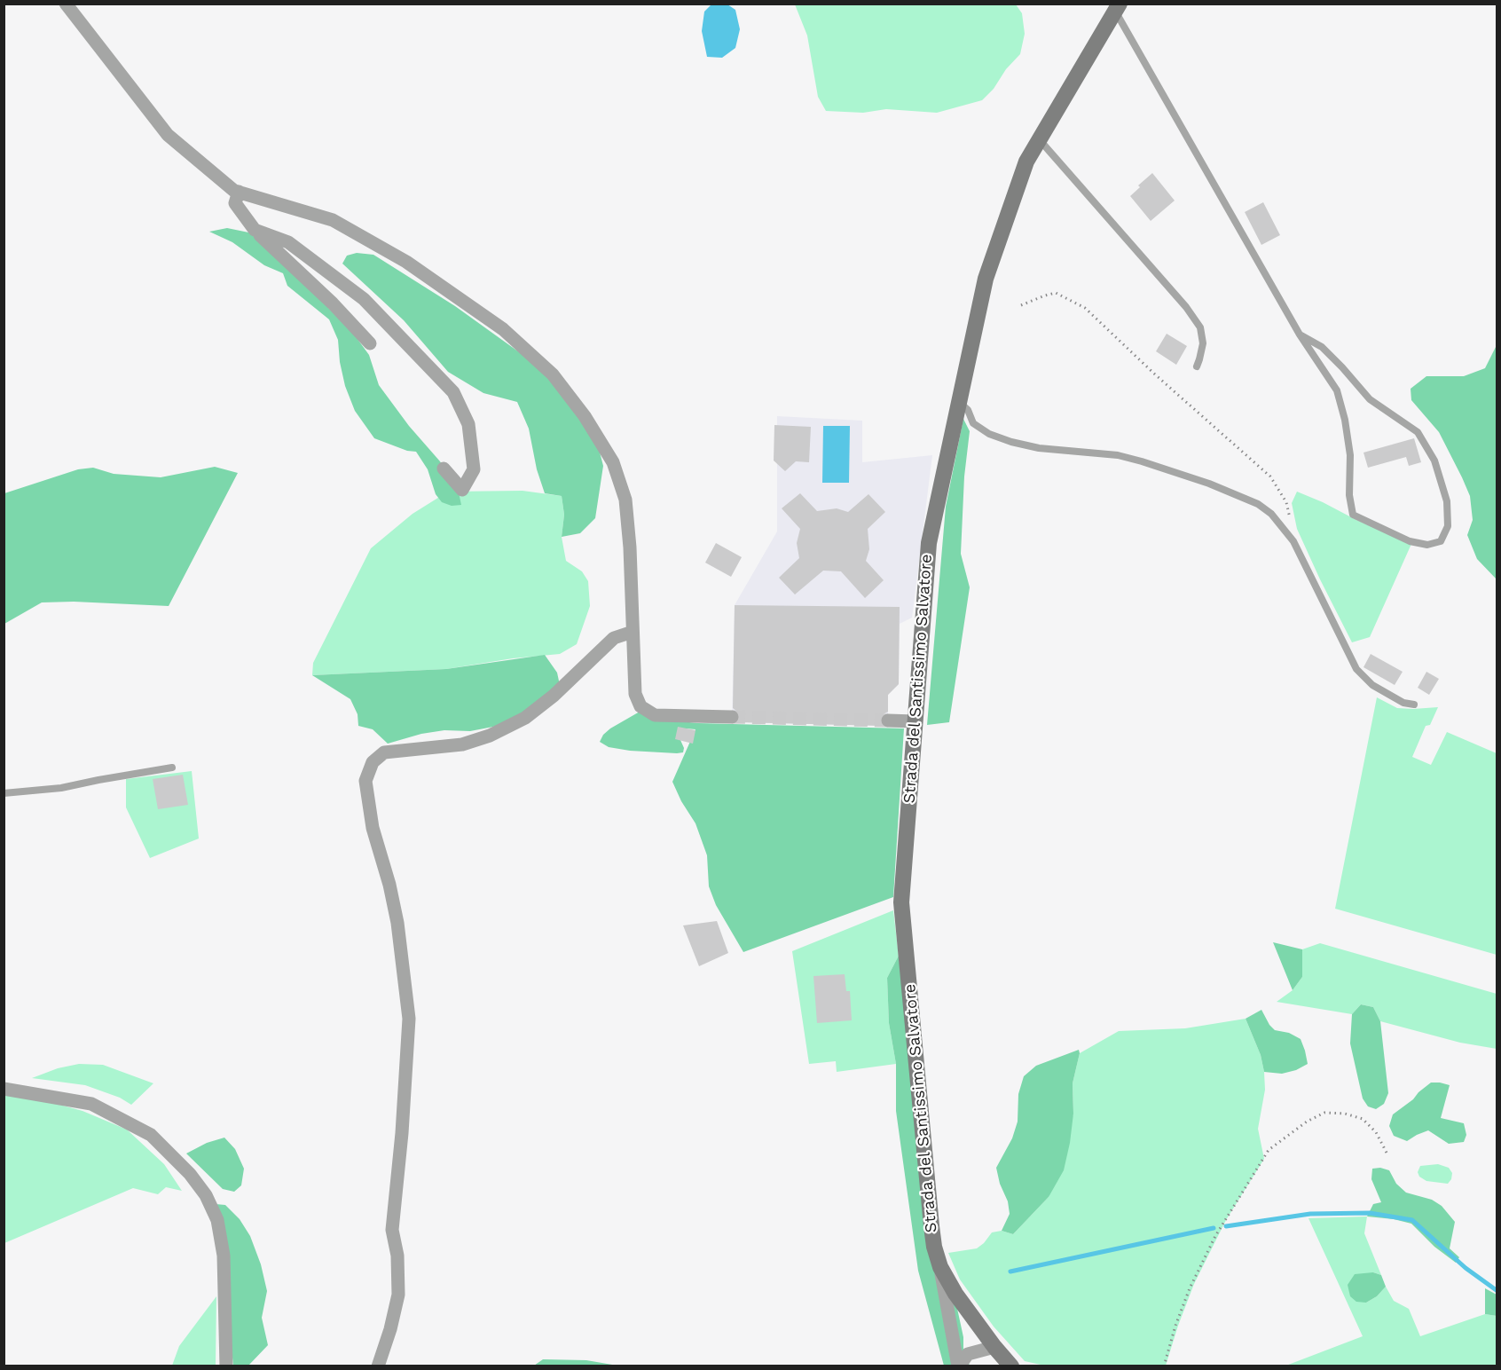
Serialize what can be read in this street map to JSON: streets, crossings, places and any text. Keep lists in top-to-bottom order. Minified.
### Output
{"streets":{"street":["Strada del Santissimo Salvatore"]}}
